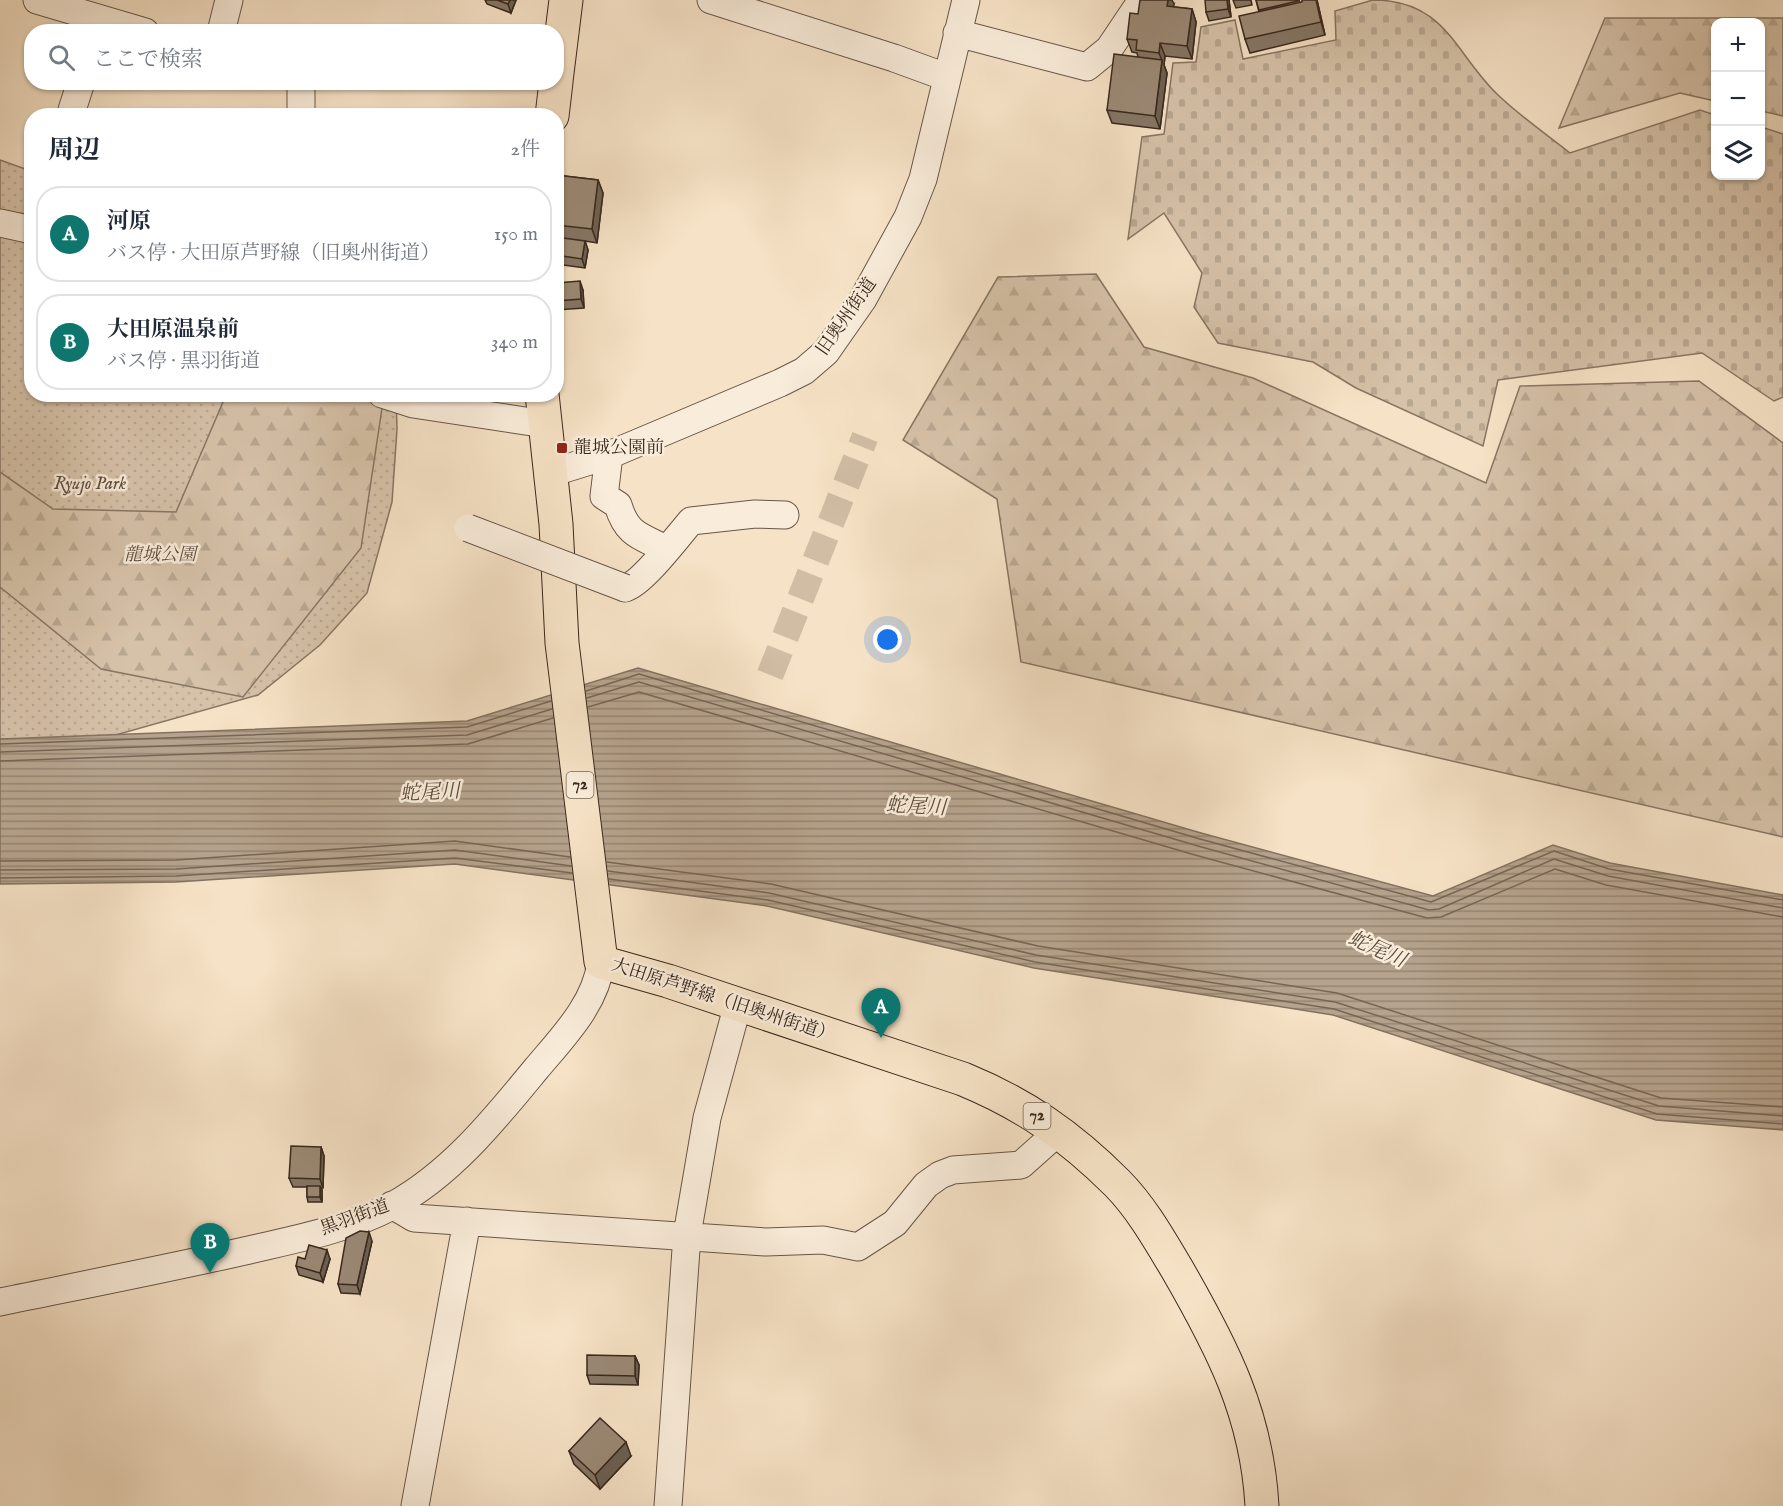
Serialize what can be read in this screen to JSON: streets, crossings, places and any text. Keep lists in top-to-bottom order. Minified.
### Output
{"streets":{"main road":["72","大田原芦野線（旧奥州街道）"],"street":["旧奥州街道","黒羽街道"]},"crossings":[["旧奥州街道","72"],["旧奥州街道","大田原芦野線（旧奥州街道）"],["72","大田原芦野線（旧奥州街道）"],["大田原芦野線（旧奥州街道）","黒羽街道"]],"water":["蛇尾川"],"parks":["Ryujo Park","龍城公園"],"places":{"transit":["龍城公園前"]},"page":{"map_buttons":["+","−"],"search":"ここで検索","heading":["周辺","2件"],"list":[{"mark":"A","name":"河原","note":"バス停 · 大田原芦野線（旧奥州街道）","value":"150 m"},{"mark":"B","name":"大田原温泉前","note":"バス停 · 黒羽街道","value":"340 m"}],"pins":["A","B"]}}
